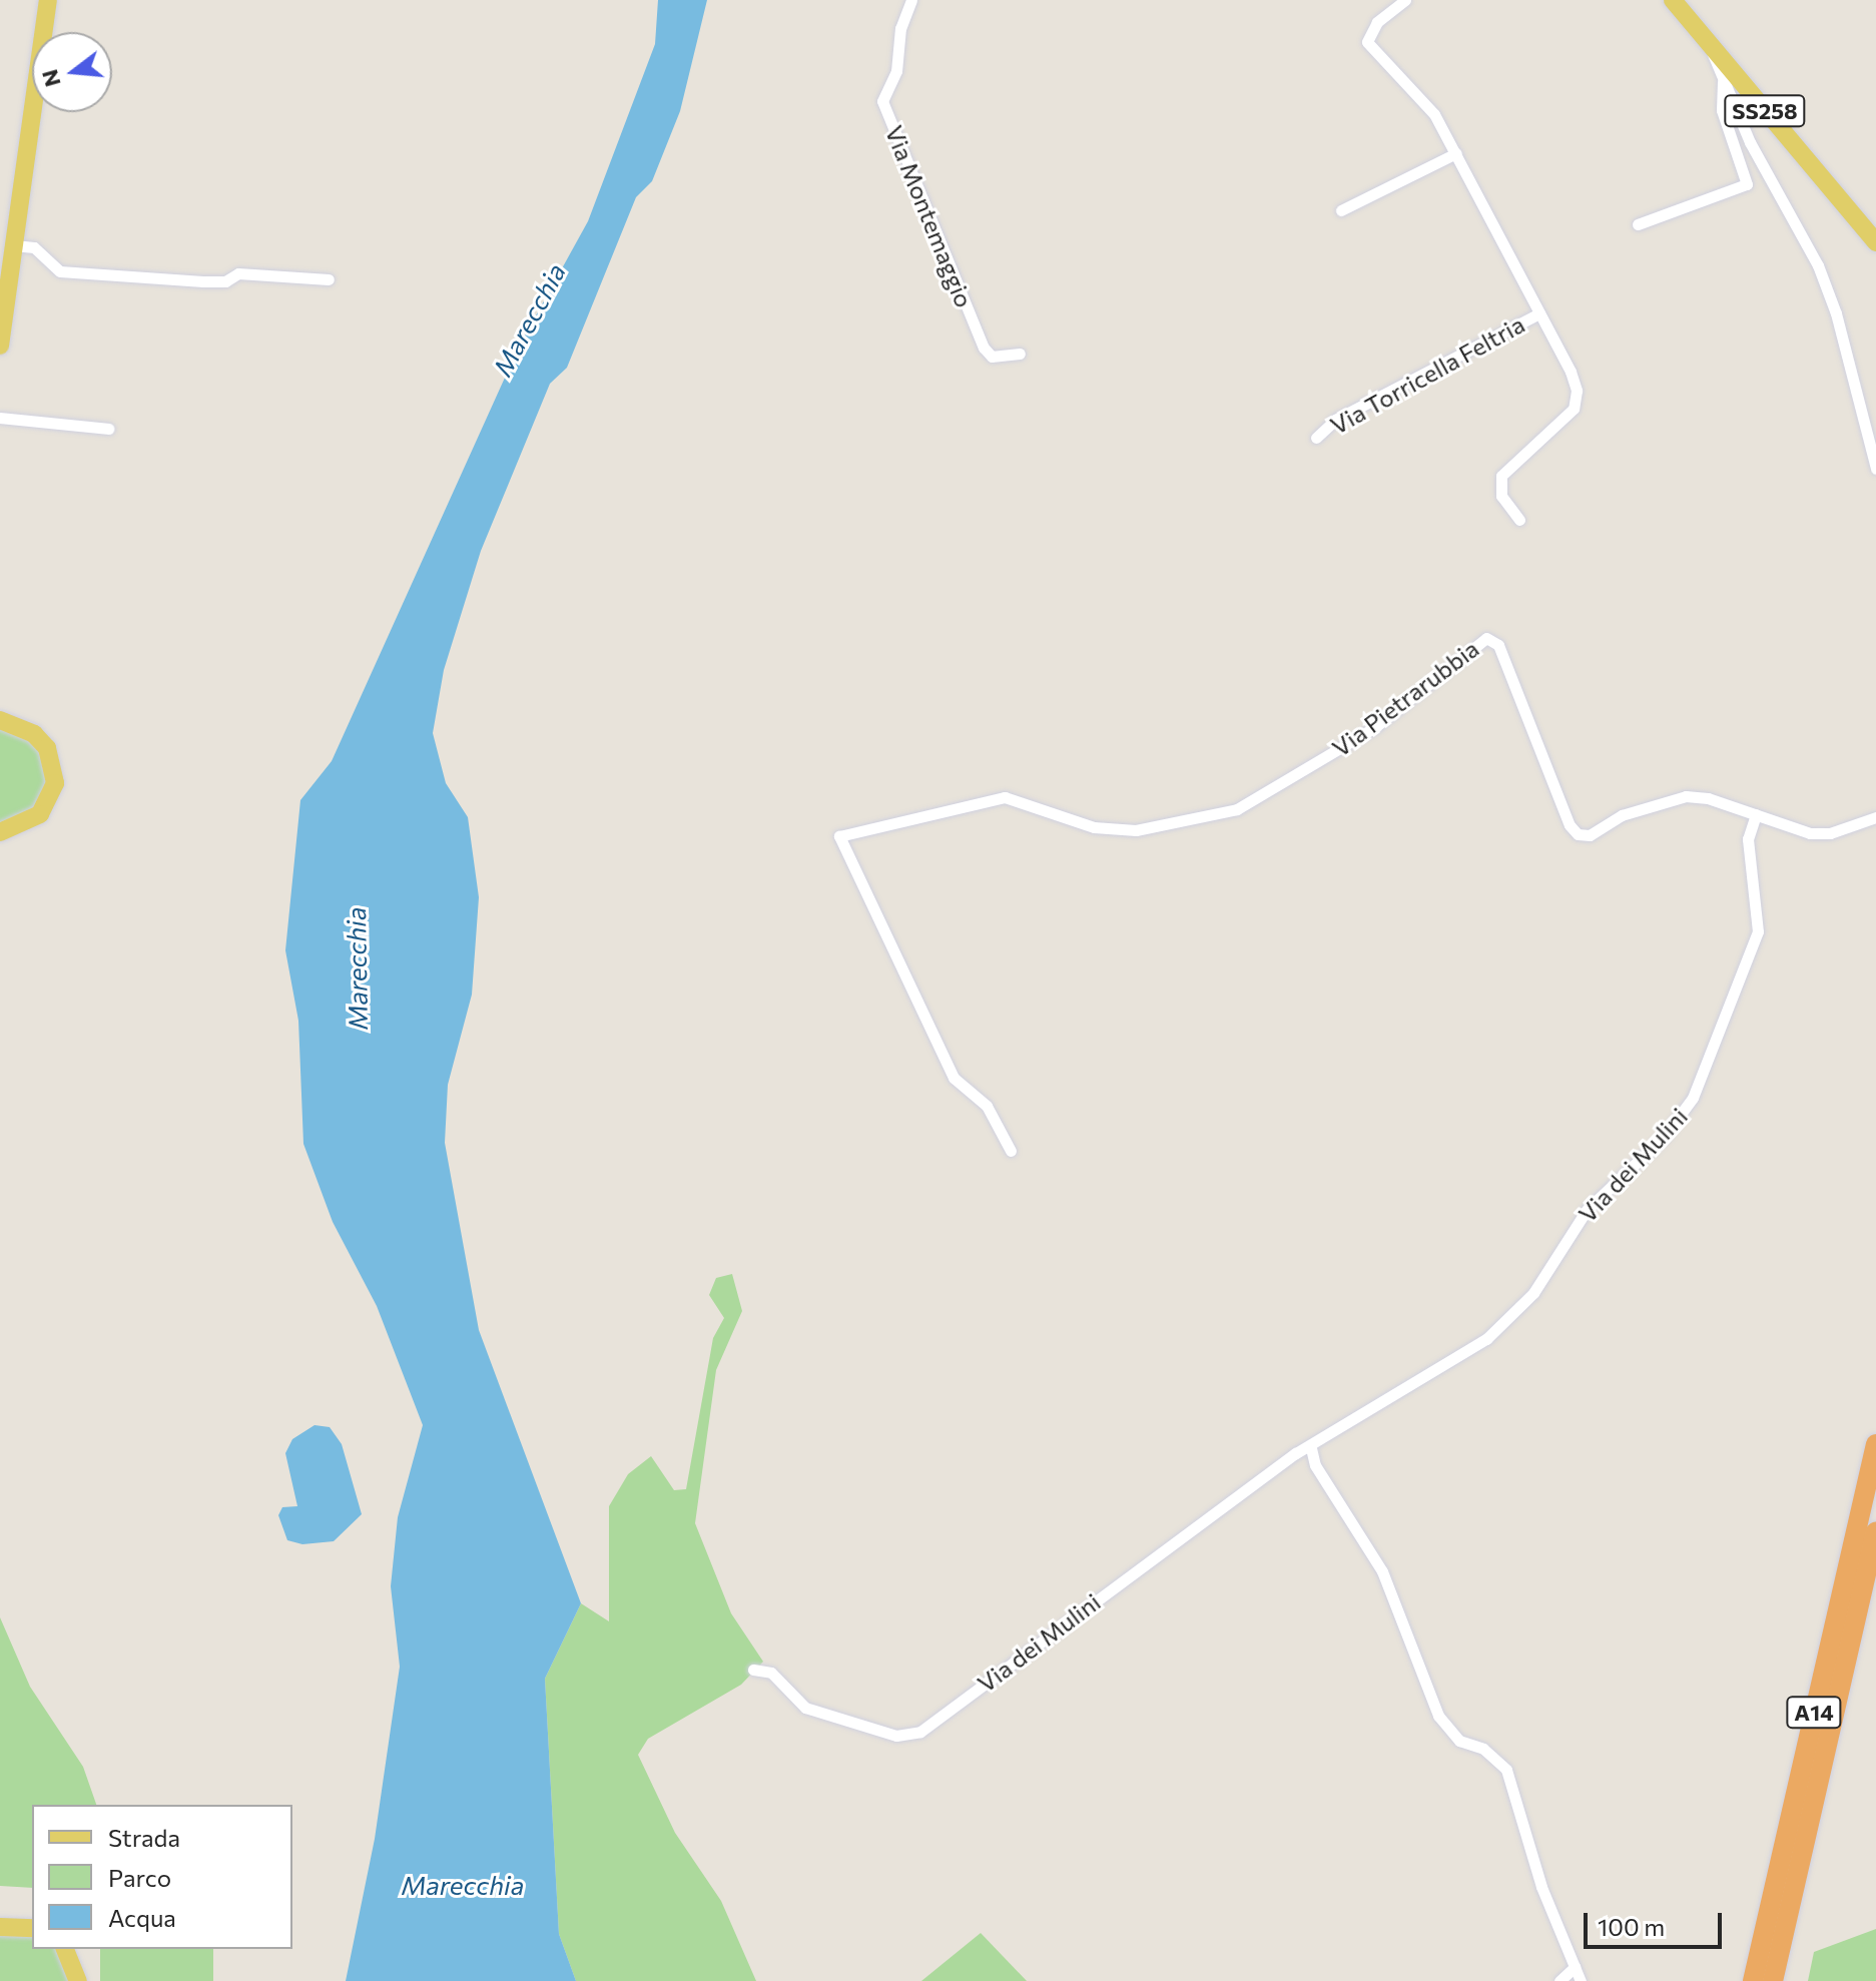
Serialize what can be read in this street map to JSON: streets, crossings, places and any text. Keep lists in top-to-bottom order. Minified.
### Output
{"streets":{"highway":["A14"],"main road":["SS258"],"street":["Via Montemaggio","Via Torricella Feltria","Via Pietrarubbia","Via dei Mulini"]},"crossings":[["Via Pietrarubbia","Via dei Mulini"]],"water":["Marecchia"],"legend":["Strada","Parco","Acqua"],"scale_bar":"100 m","north":"left"}
